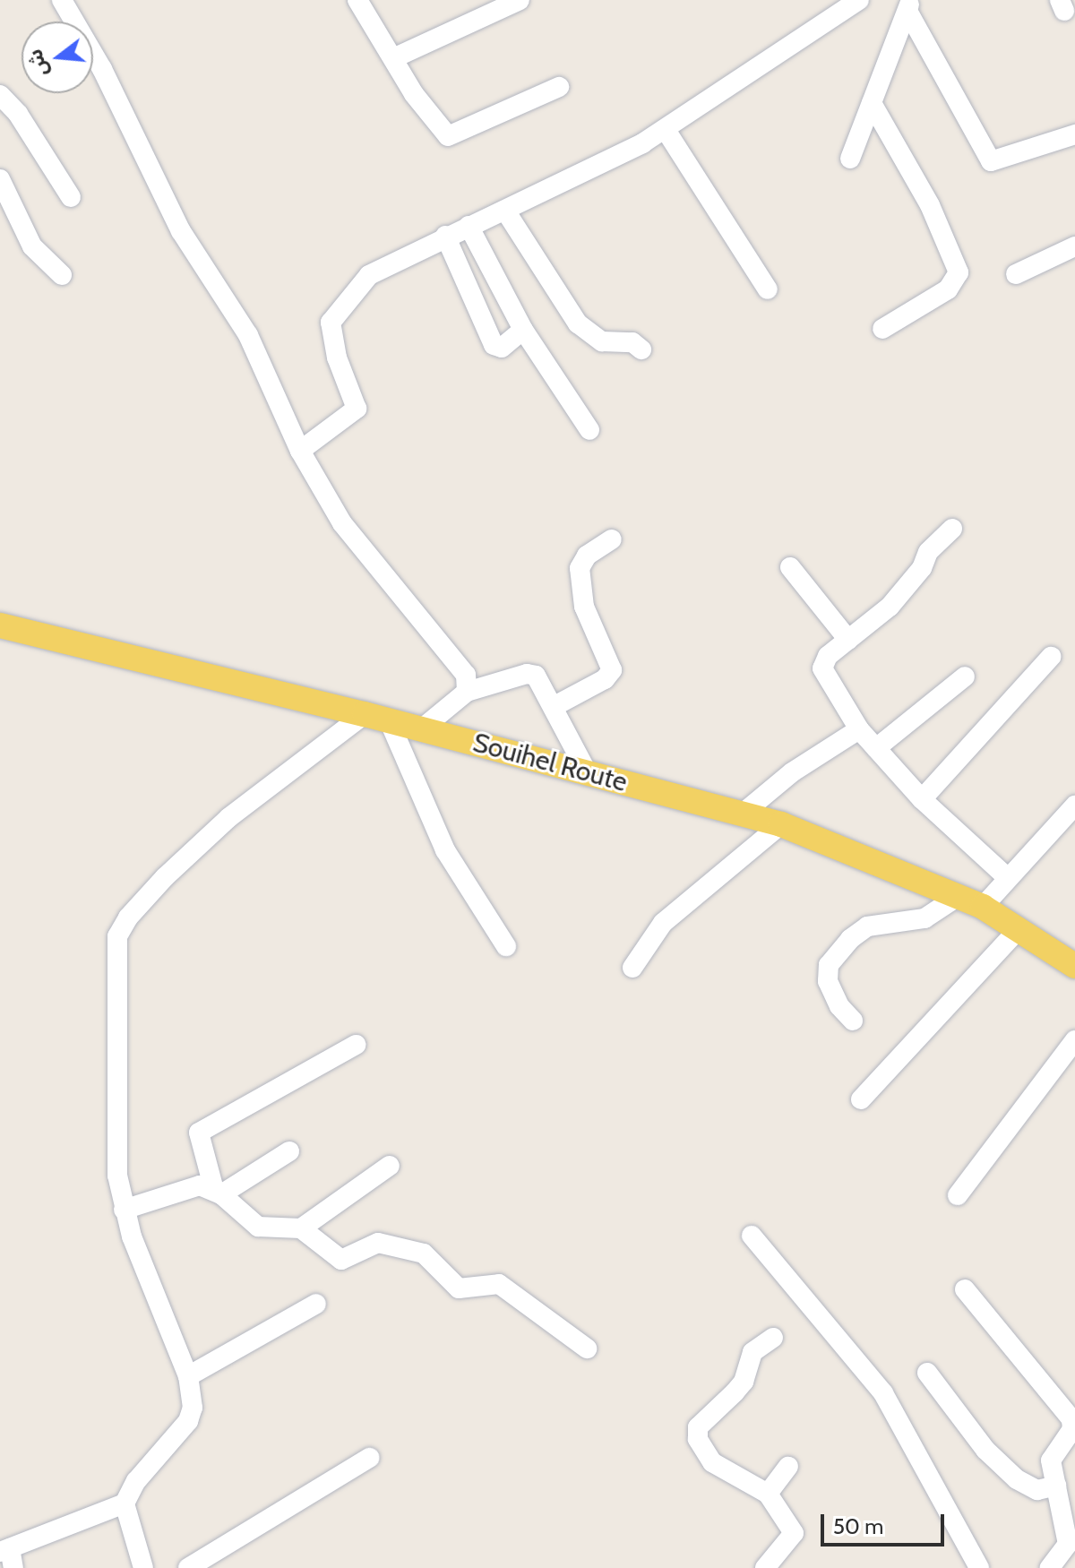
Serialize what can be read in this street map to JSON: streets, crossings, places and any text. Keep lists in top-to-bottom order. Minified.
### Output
{"streets":{"main road":["Souihel Route"]},"scale_bar":"50 m","north":"left"}
